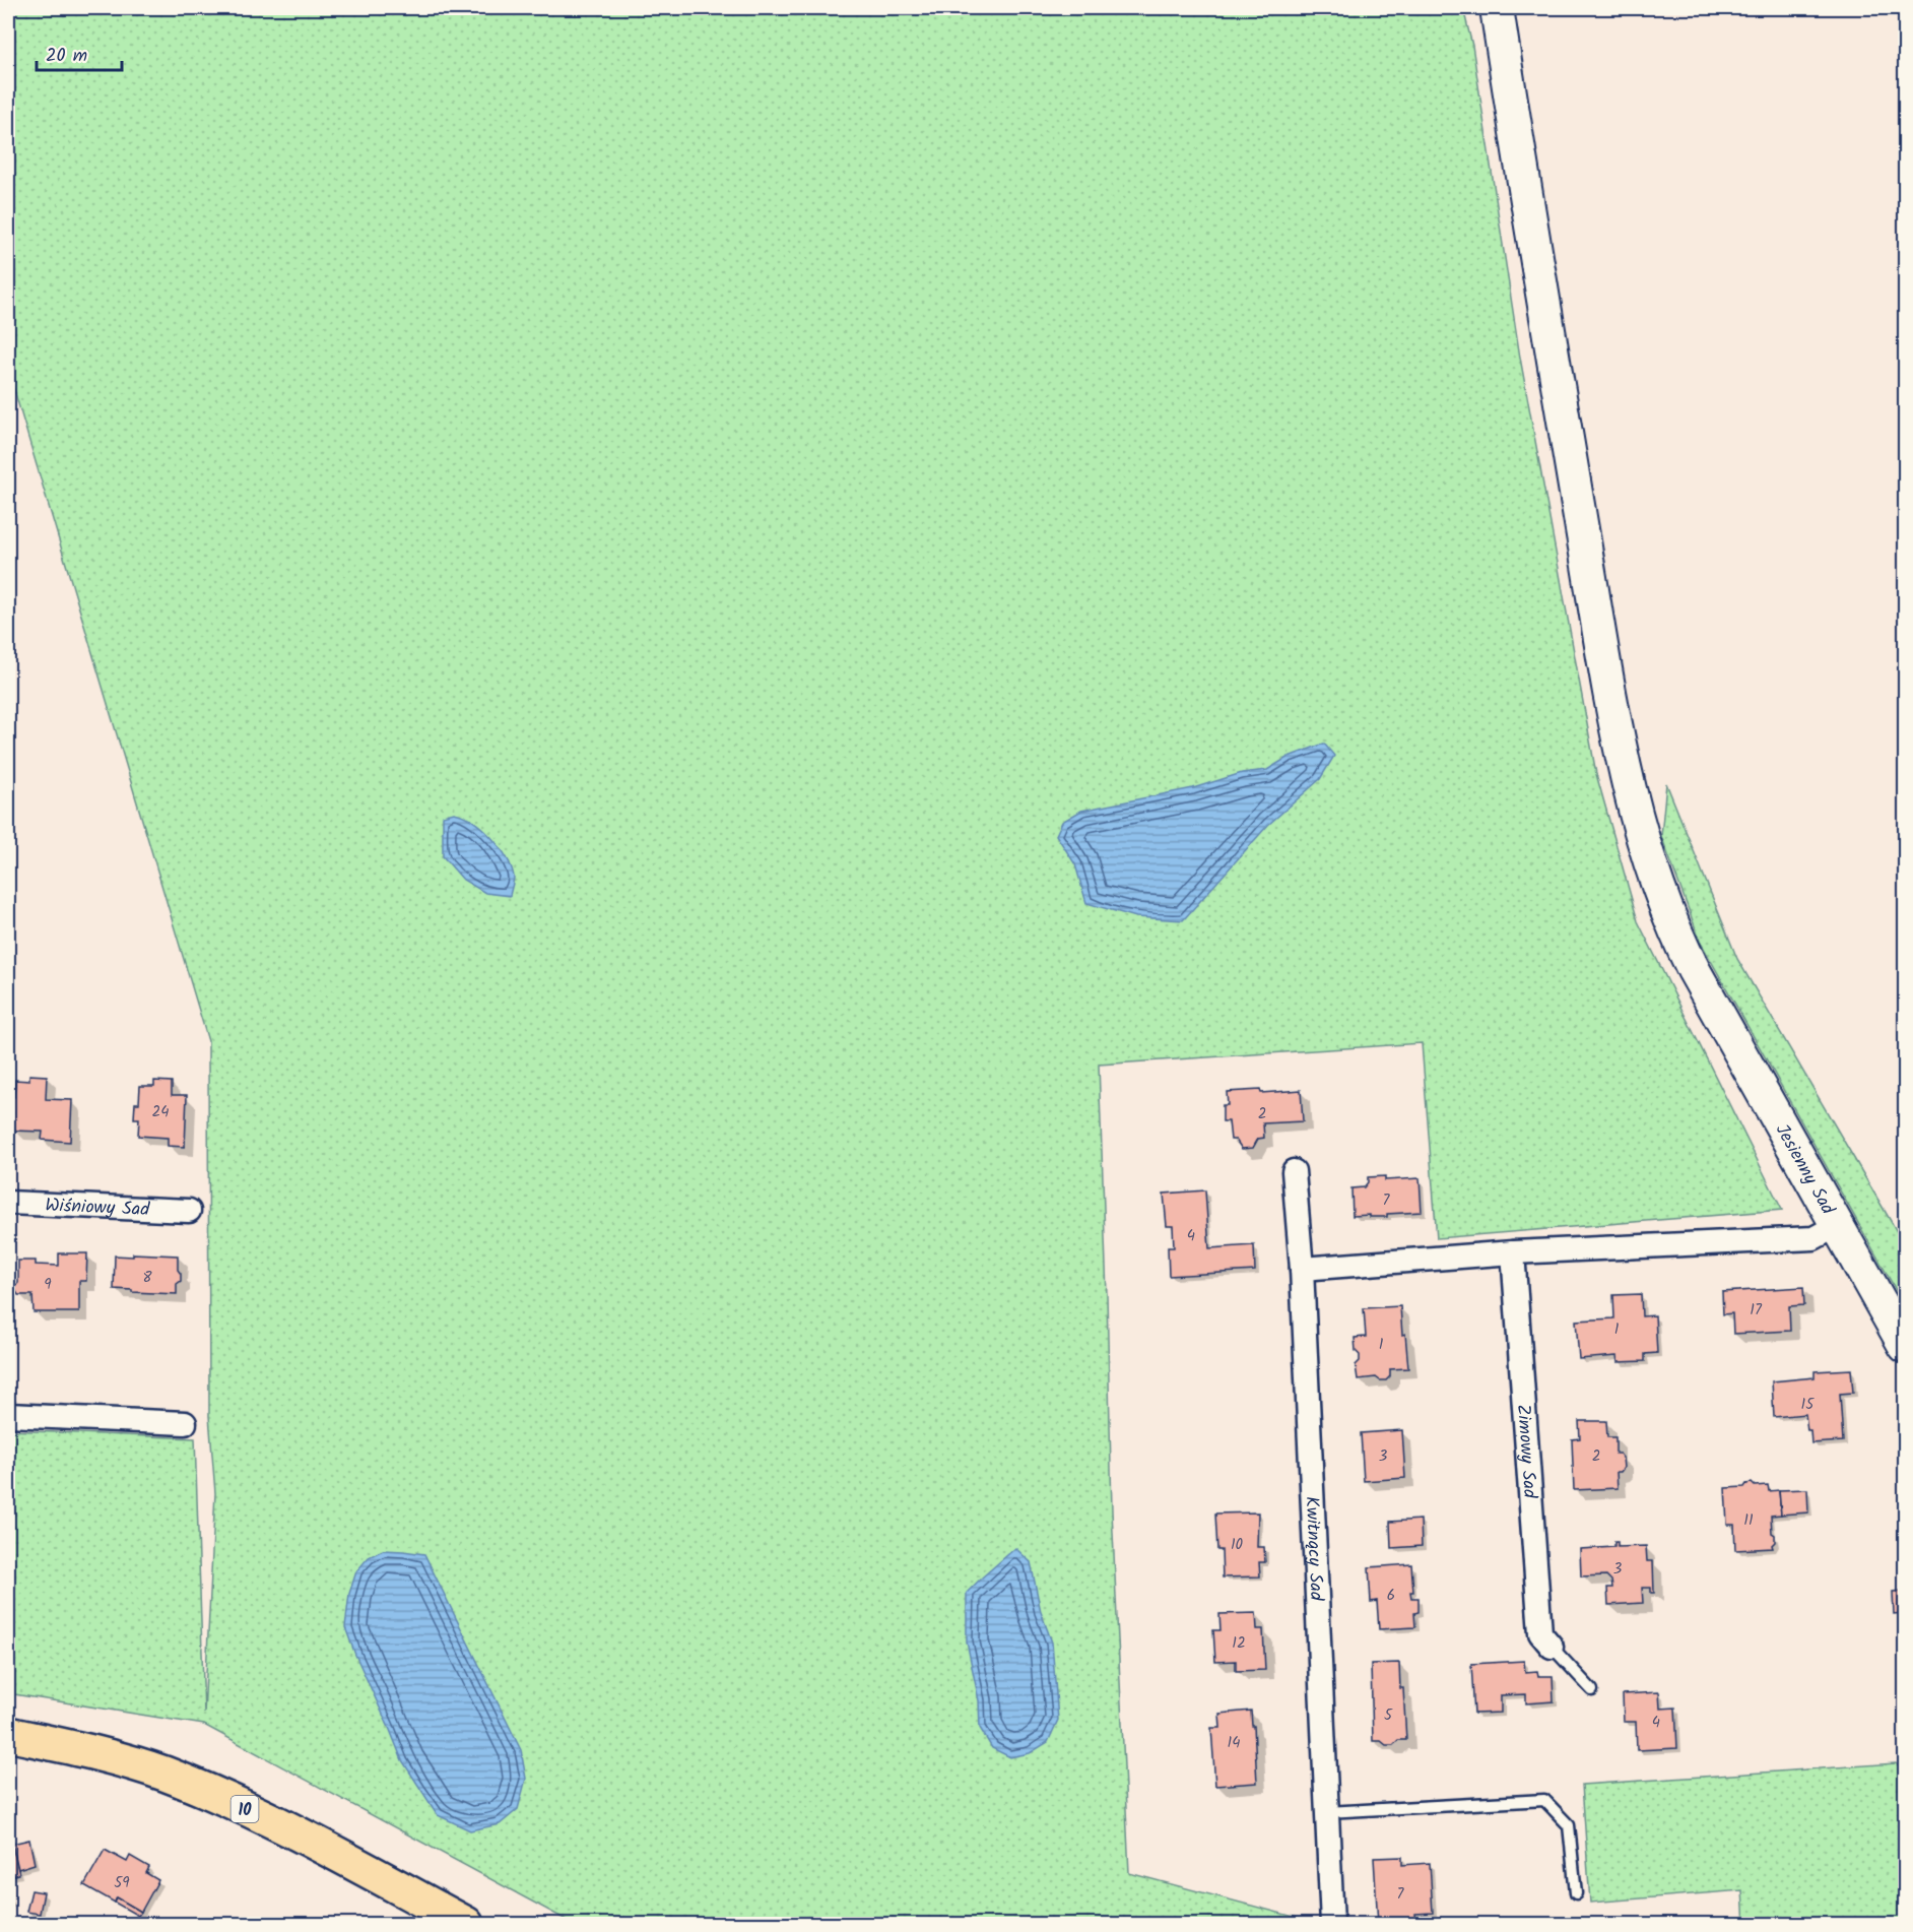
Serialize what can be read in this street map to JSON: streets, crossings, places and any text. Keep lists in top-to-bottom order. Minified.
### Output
{"streets":{"main road":["10"],"street":["Jesienny Sad","Wiśniowy Sad","Zimowy Sad","Kwitnący Sad"]},"house_numbers":["24","2","7","4","8","9","17","1","1","15","3","2","11","10","3","6","12","5","4","14","59","7"],"scale_bar":"20 m"}
